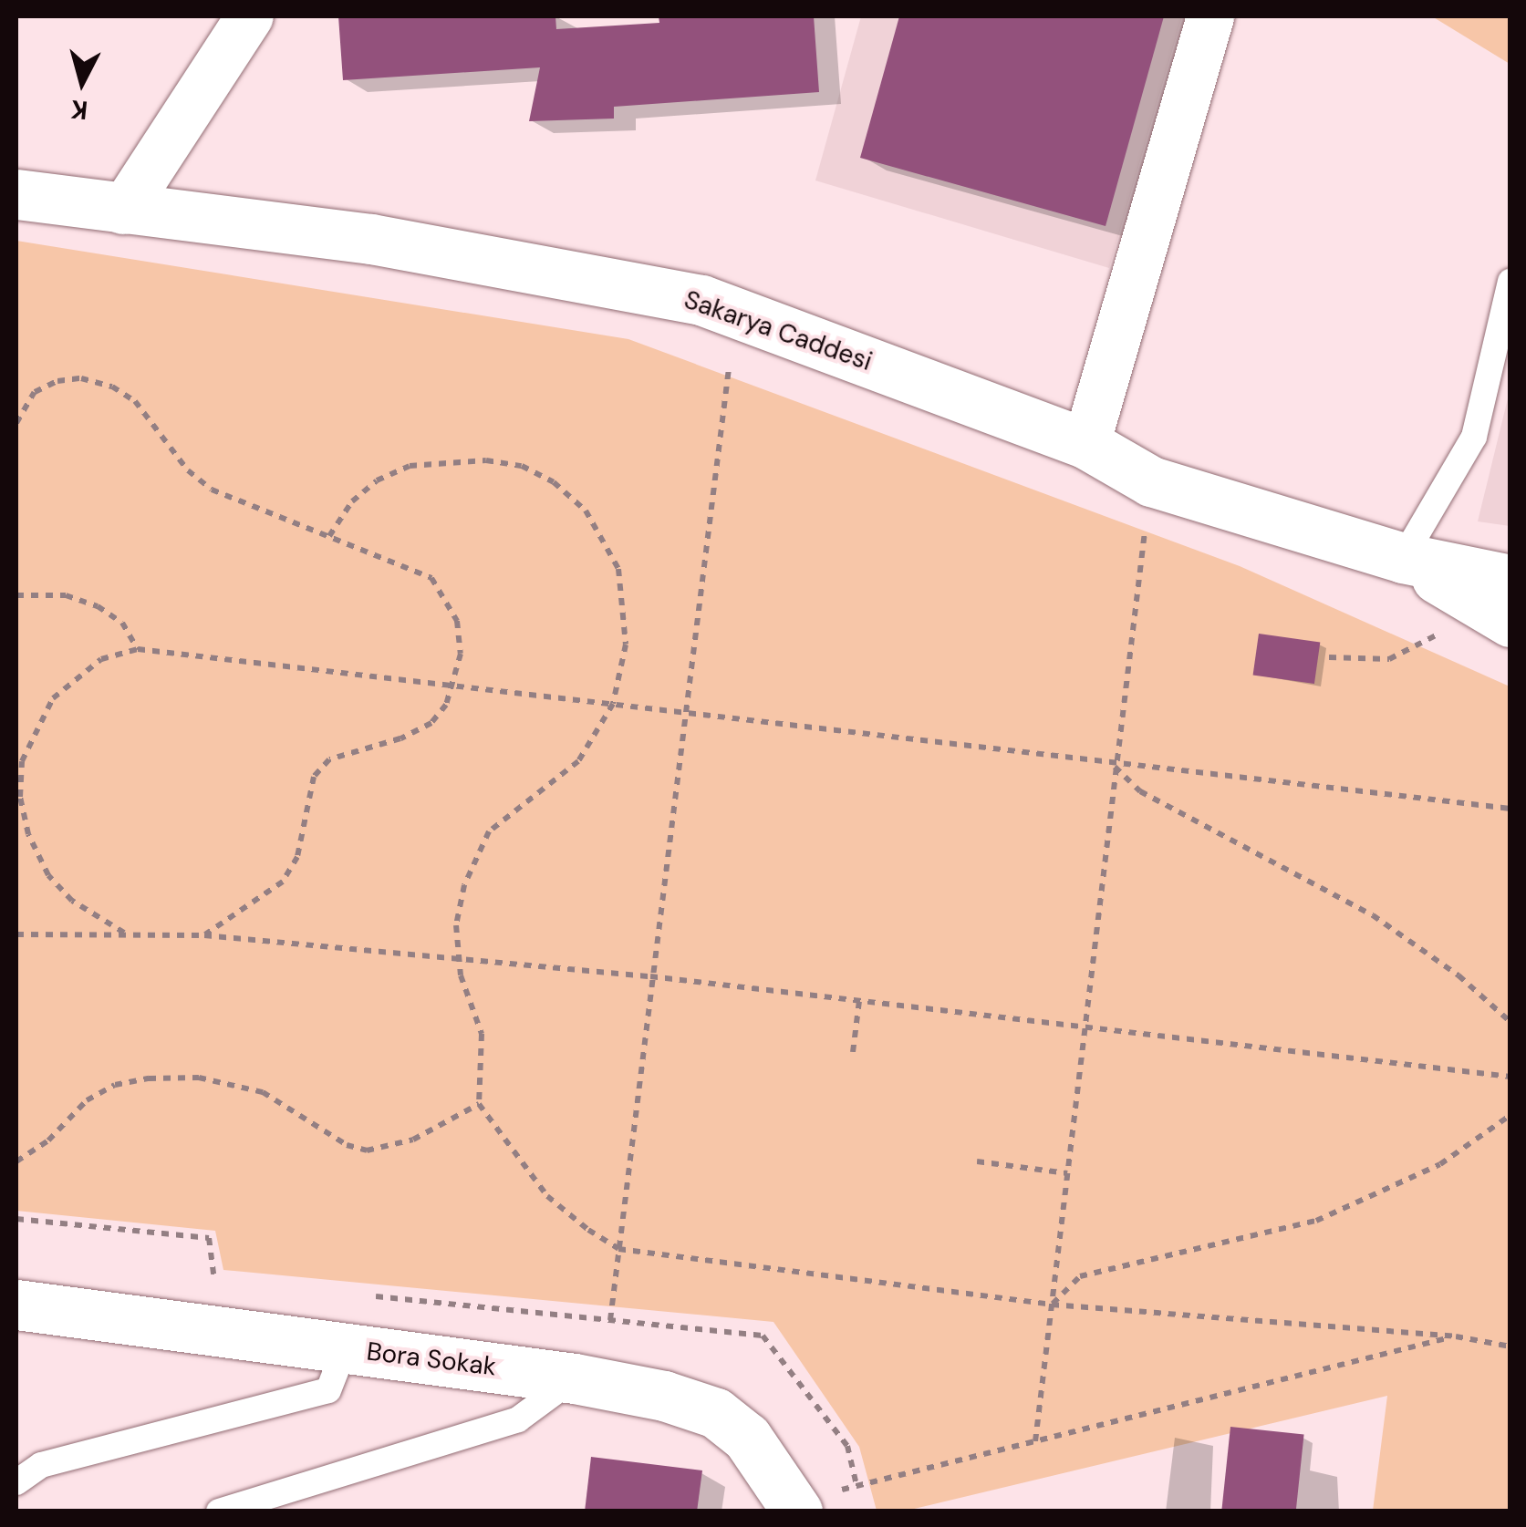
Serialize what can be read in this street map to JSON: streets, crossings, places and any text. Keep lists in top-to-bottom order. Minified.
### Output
{"streets":{"main road":["Sakarya Caddesi","Bora Sokak"]},"north":"bottom"}
